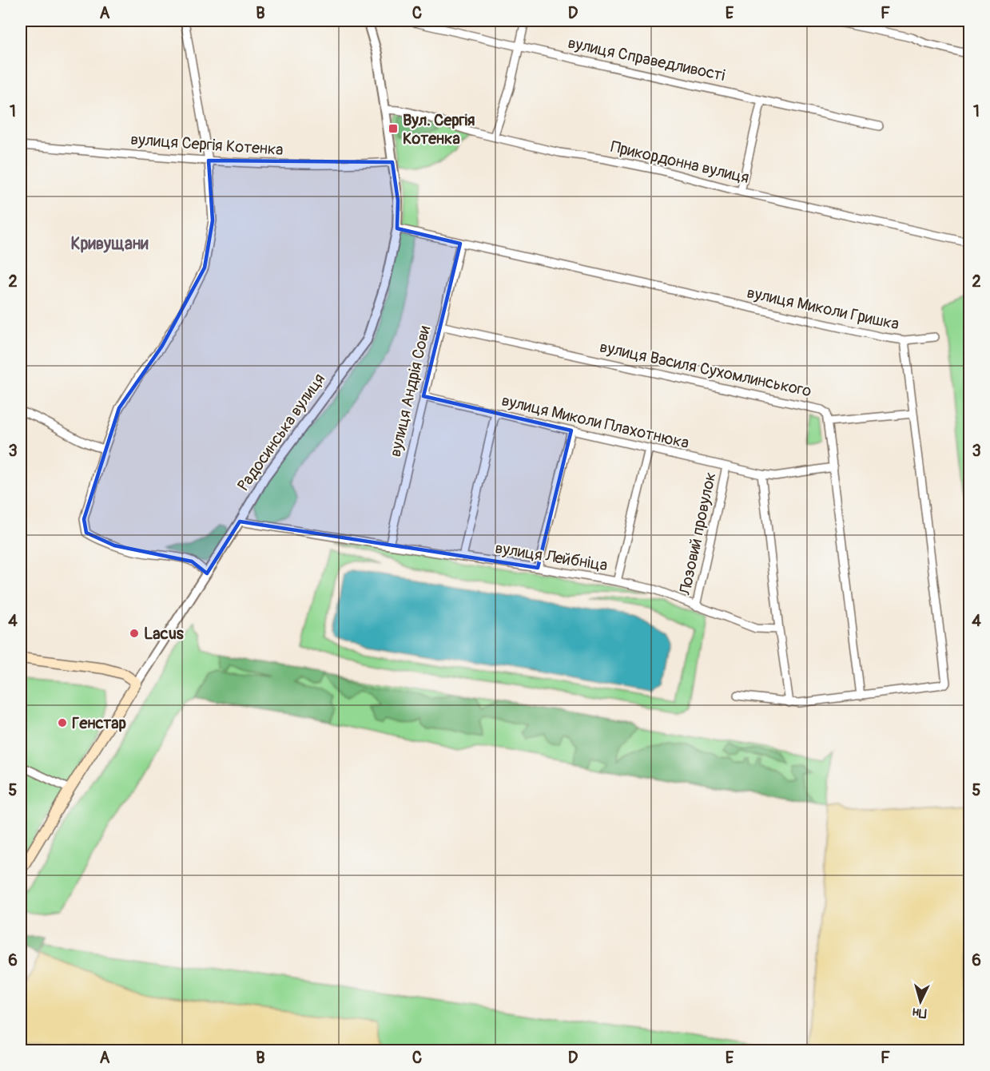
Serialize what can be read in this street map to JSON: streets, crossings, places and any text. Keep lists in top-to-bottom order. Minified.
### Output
{"streets":{"main road":["Радосинська вулиця"],"street":["вулиця Справедливості","вулиця Сергія Котенка","Прикордонна вулиця","вулиця Миколи Гришка","вулиця Василя Сухомлинського","вулиця Андрія Сови","вулиця Миколи Плахотнюка","Лозовий провулок","вулиця Лейбніца"]},"crossings":[["вулиця Сергія Котенка","Радосинська вулиця"],["Прикордонна вулиця","Радосинська вулиця"],["вулиця Миколи Гришка","вулиця Андрія Сови"],["вулиця Миколи Гришка","Радосинська вулиця"],["вулиця Василя Сухомлинського","вулиця Андрія Сови"],["вулиця Андрія Сови","вулиця Миколи Плахотнюка"],["вулиця Андрія Сови","вулиця Лейбніца"],["вулиця Миколи Плахотнюка","Лозовий провулок"],["Радосинська вулиця","вулиця Лейбніца"],["Лозовий провулок","вулиця Лейбніца"]],"districts":["Кривущани"],"places":{"transit":["Вул. Сергія Котенка"],"other":["Lacus","Генстар"]},"north":"bottom","grid":{"columns":["A","B","C","D","E","F"],"rows":["1","2","3","4","5","6"]}}
